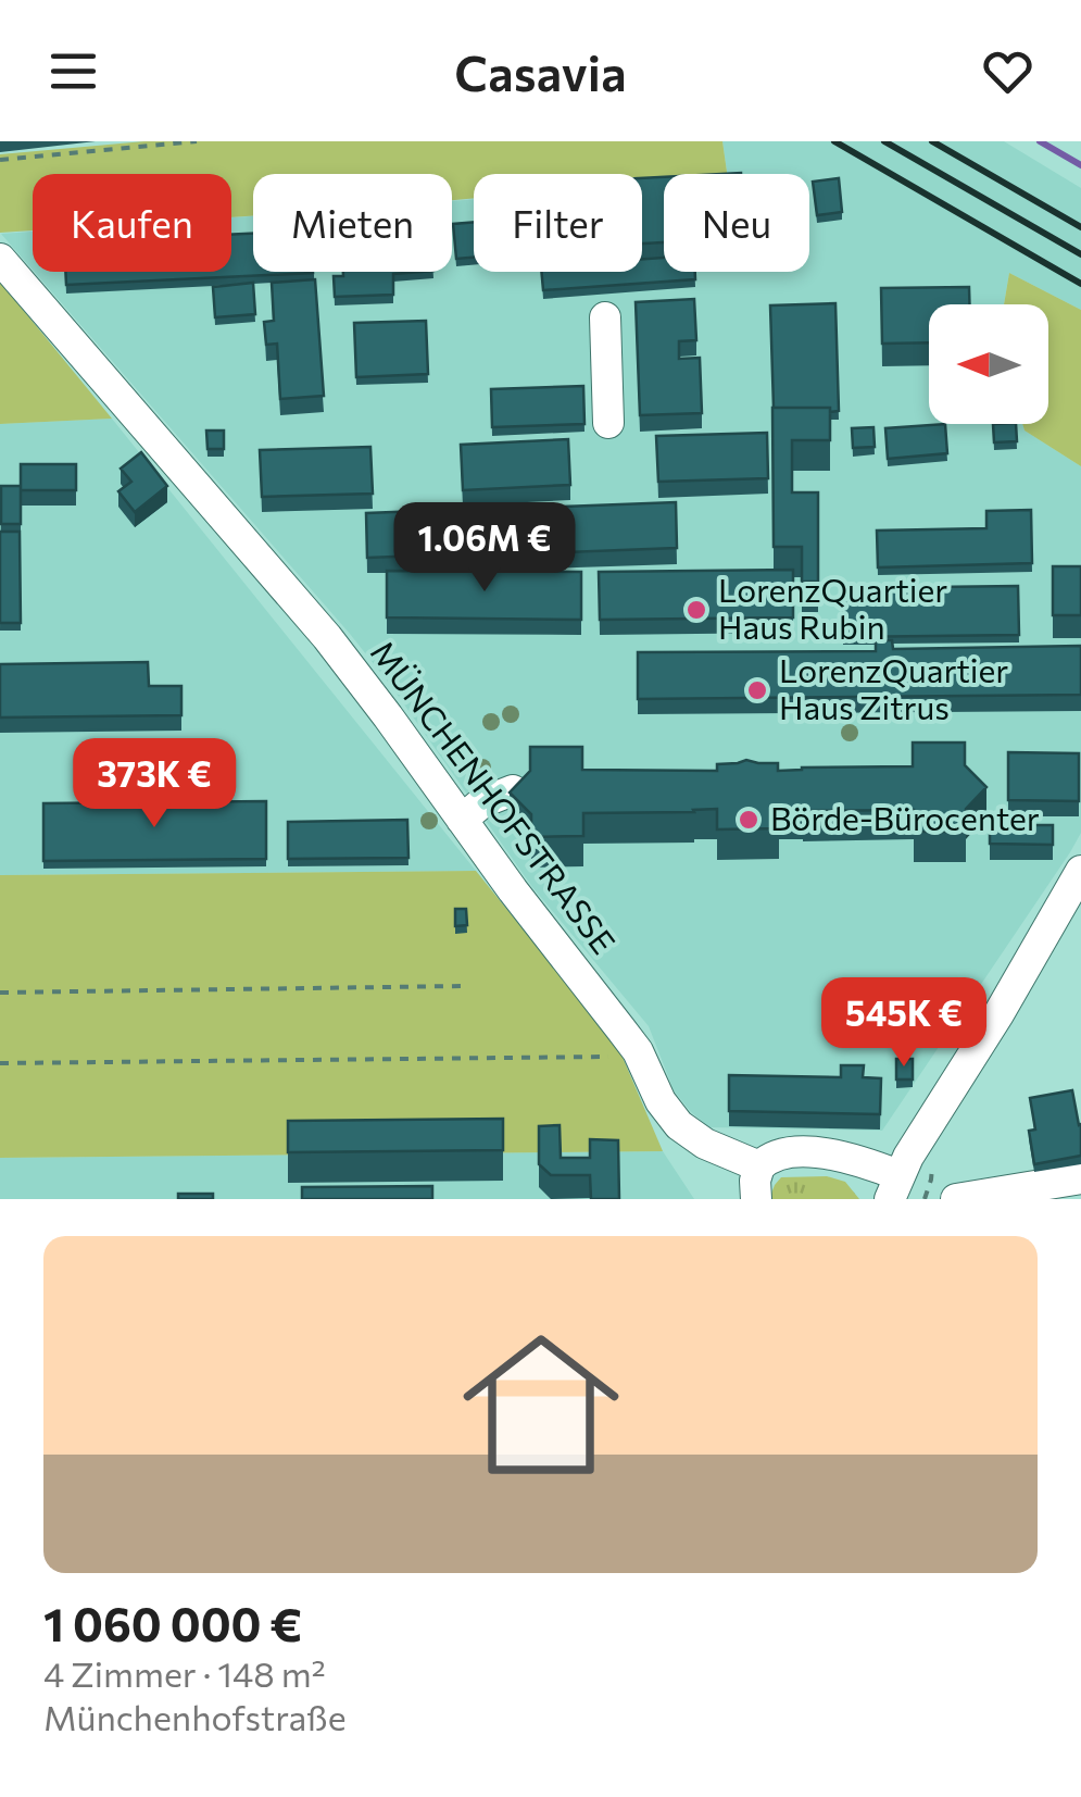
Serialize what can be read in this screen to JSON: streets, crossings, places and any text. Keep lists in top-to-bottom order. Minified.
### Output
{"streets":{"street":["MÜNCHENHOFSTRASSE"]},"places":["LorenzQuartier Haus Rubin","LorenzQuartier Haus Zitrus","Börde-Bürocenter"],"north":"left","page":{"header":"Casavia","chip":["Kaufen","Mieten","Filter","Neu"],"price":["1.06M €","373K €","545K €"],"list":[{"name":"1 060 000 €","note":"4 Zimmer · 148 m² · Münchenhofstraße"}]}}
